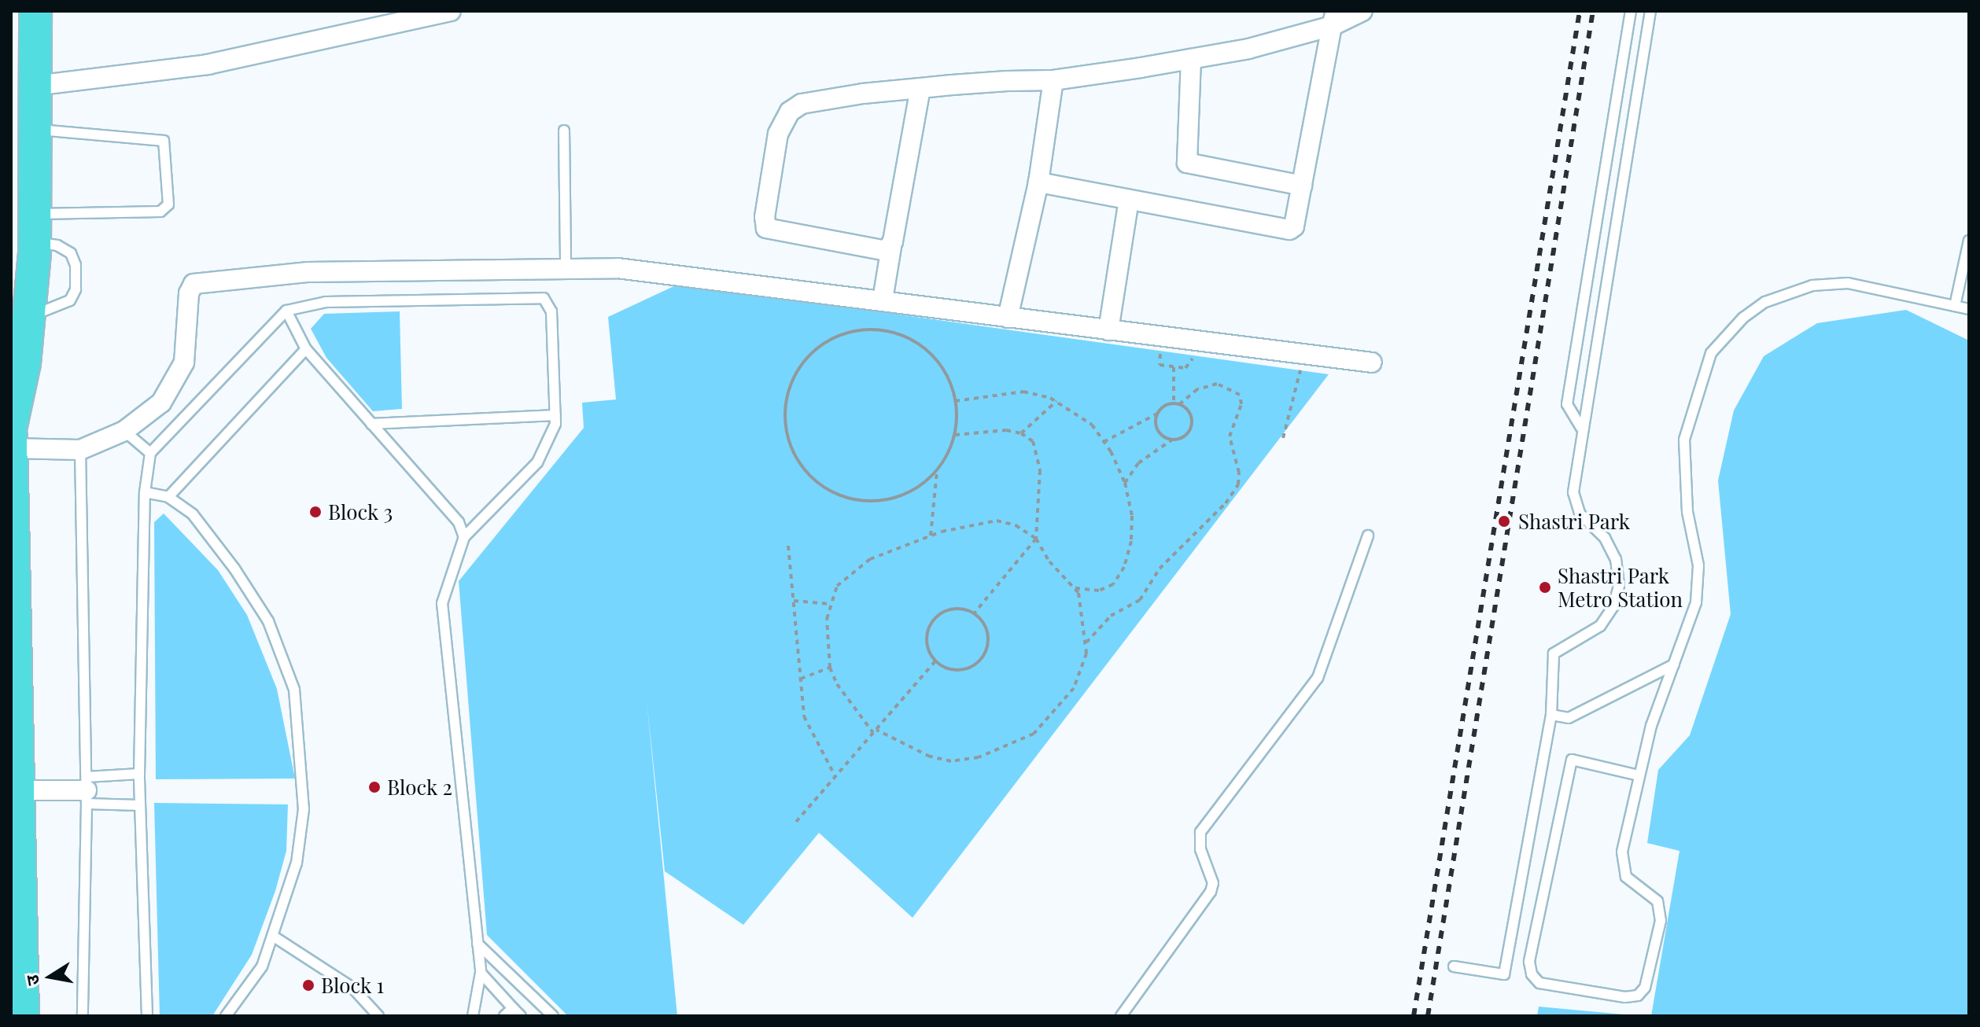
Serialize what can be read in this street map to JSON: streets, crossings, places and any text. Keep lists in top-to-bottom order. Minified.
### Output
{"places":["Block 3","Shastri Park","Shastri Park Metro Station","Block 2","Block 1"],"north":"left"}
